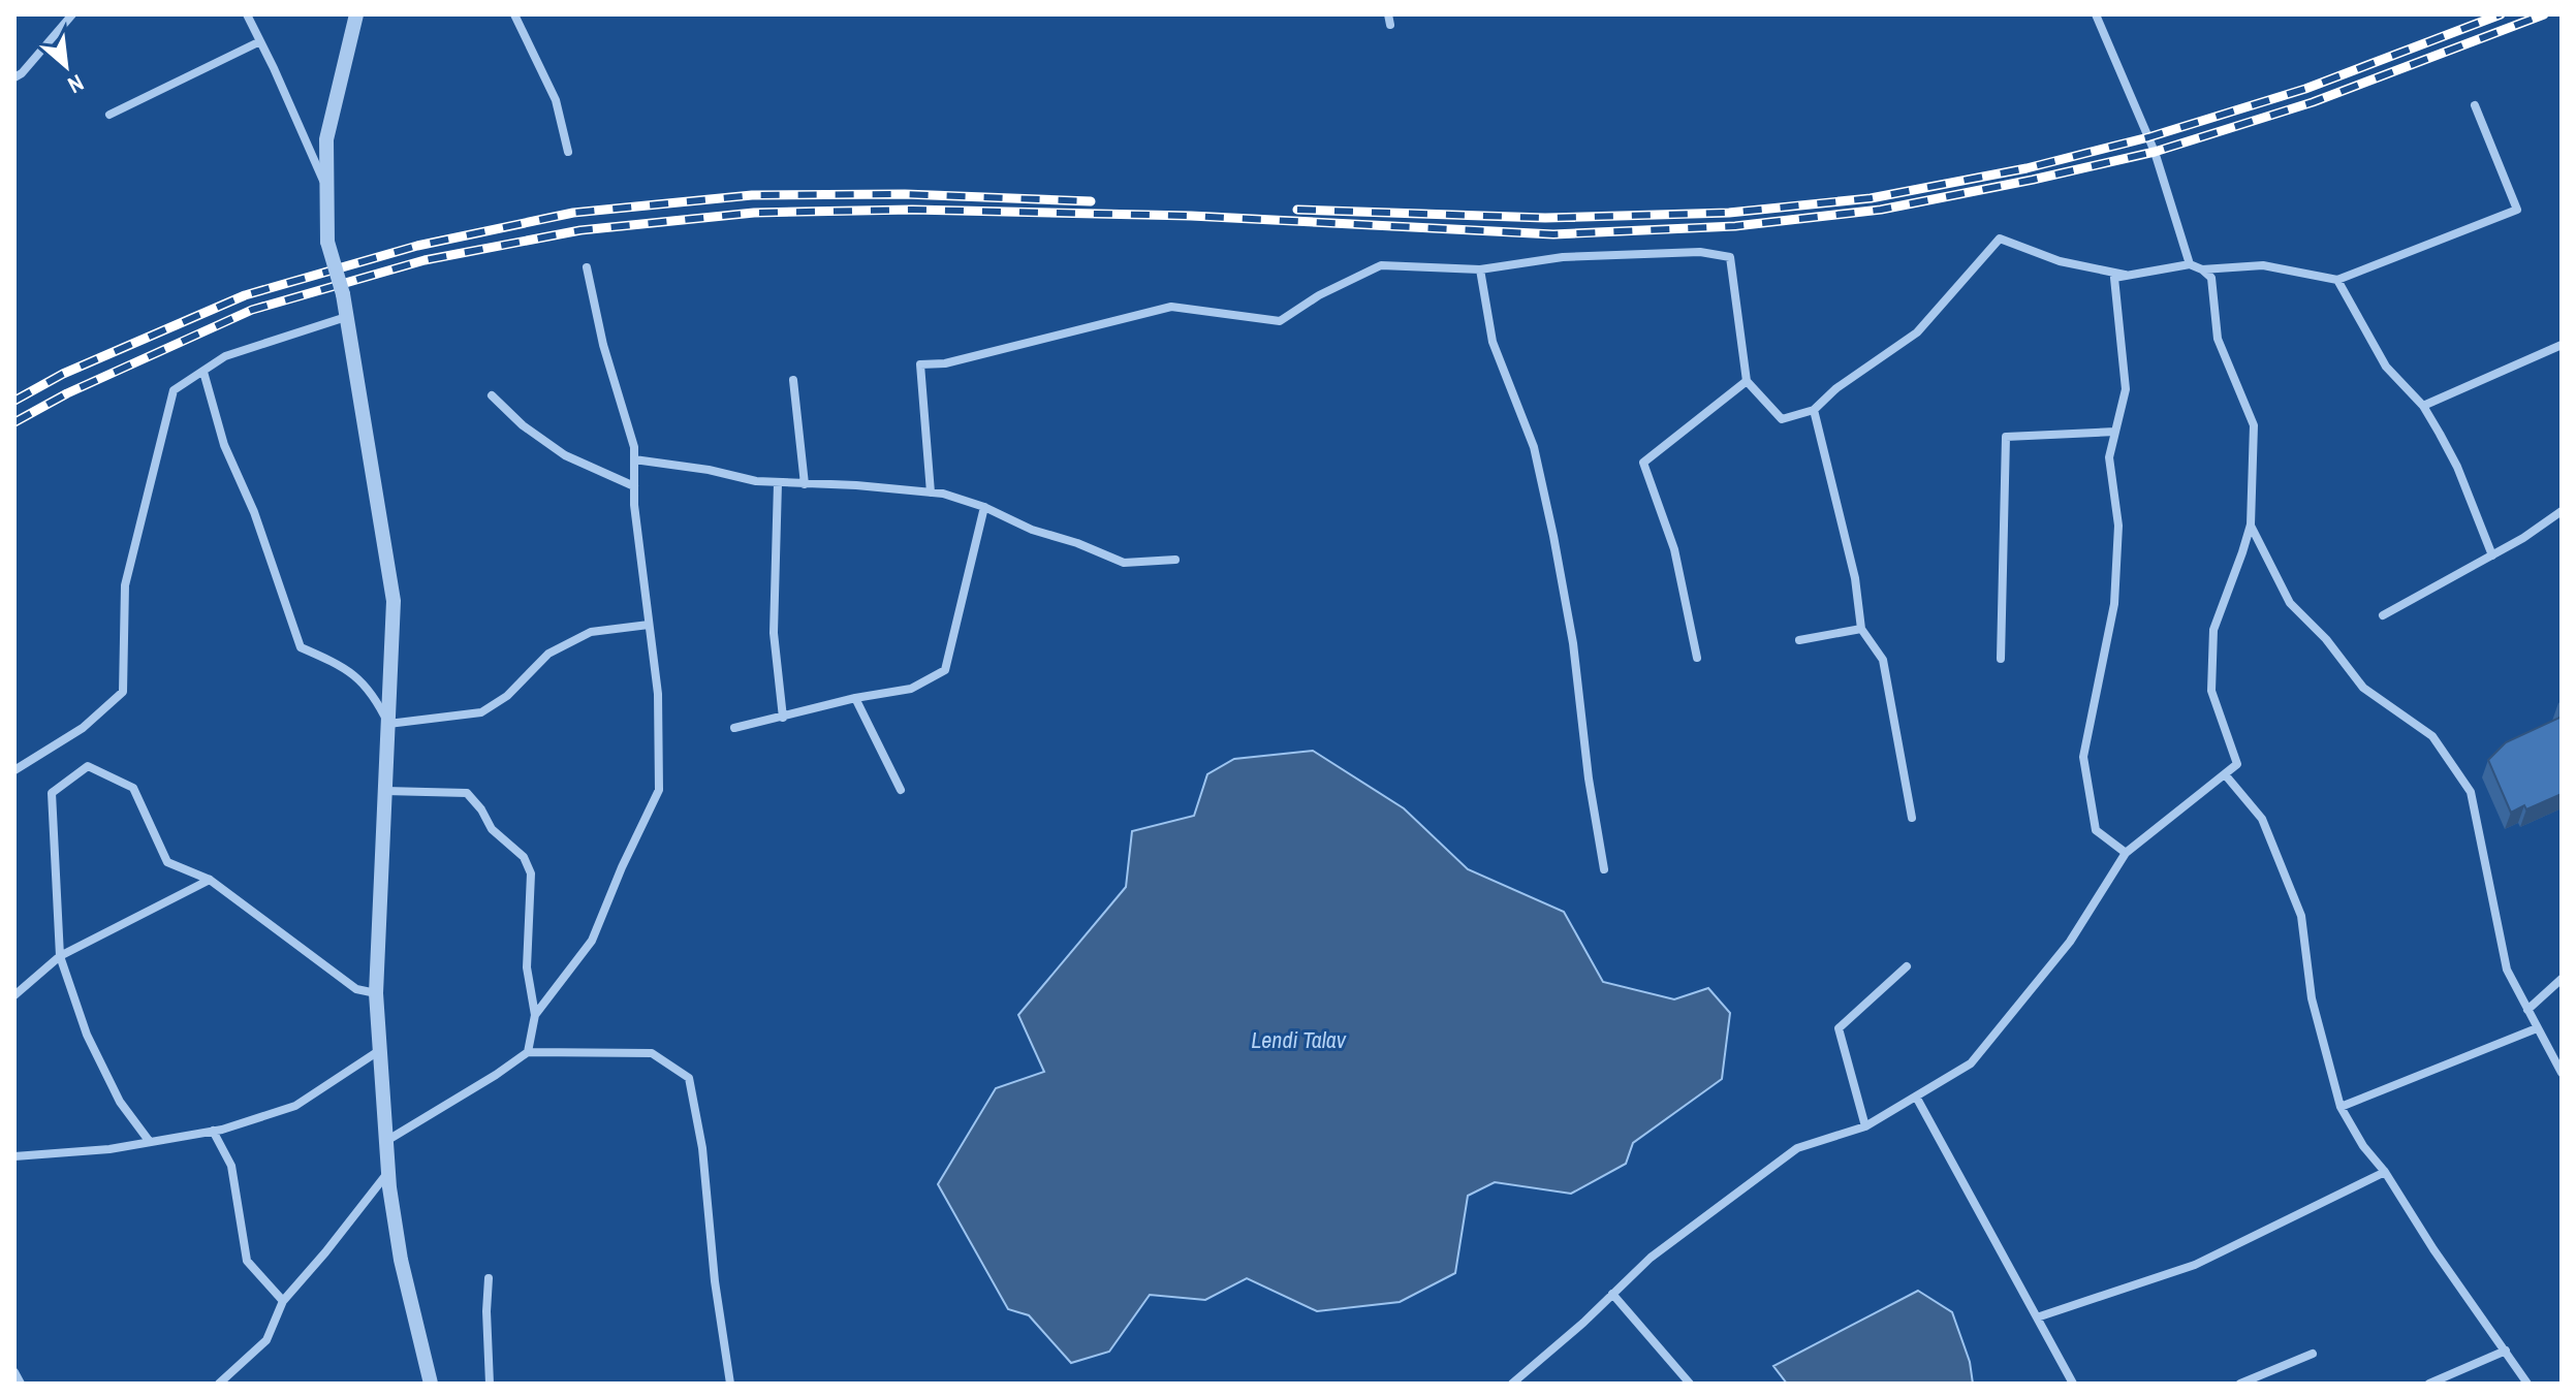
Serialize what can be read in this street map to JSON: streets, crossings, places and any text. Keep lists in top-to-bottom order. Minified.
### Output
{"water":["Lendi Talav"],"north":"bottom right"}
